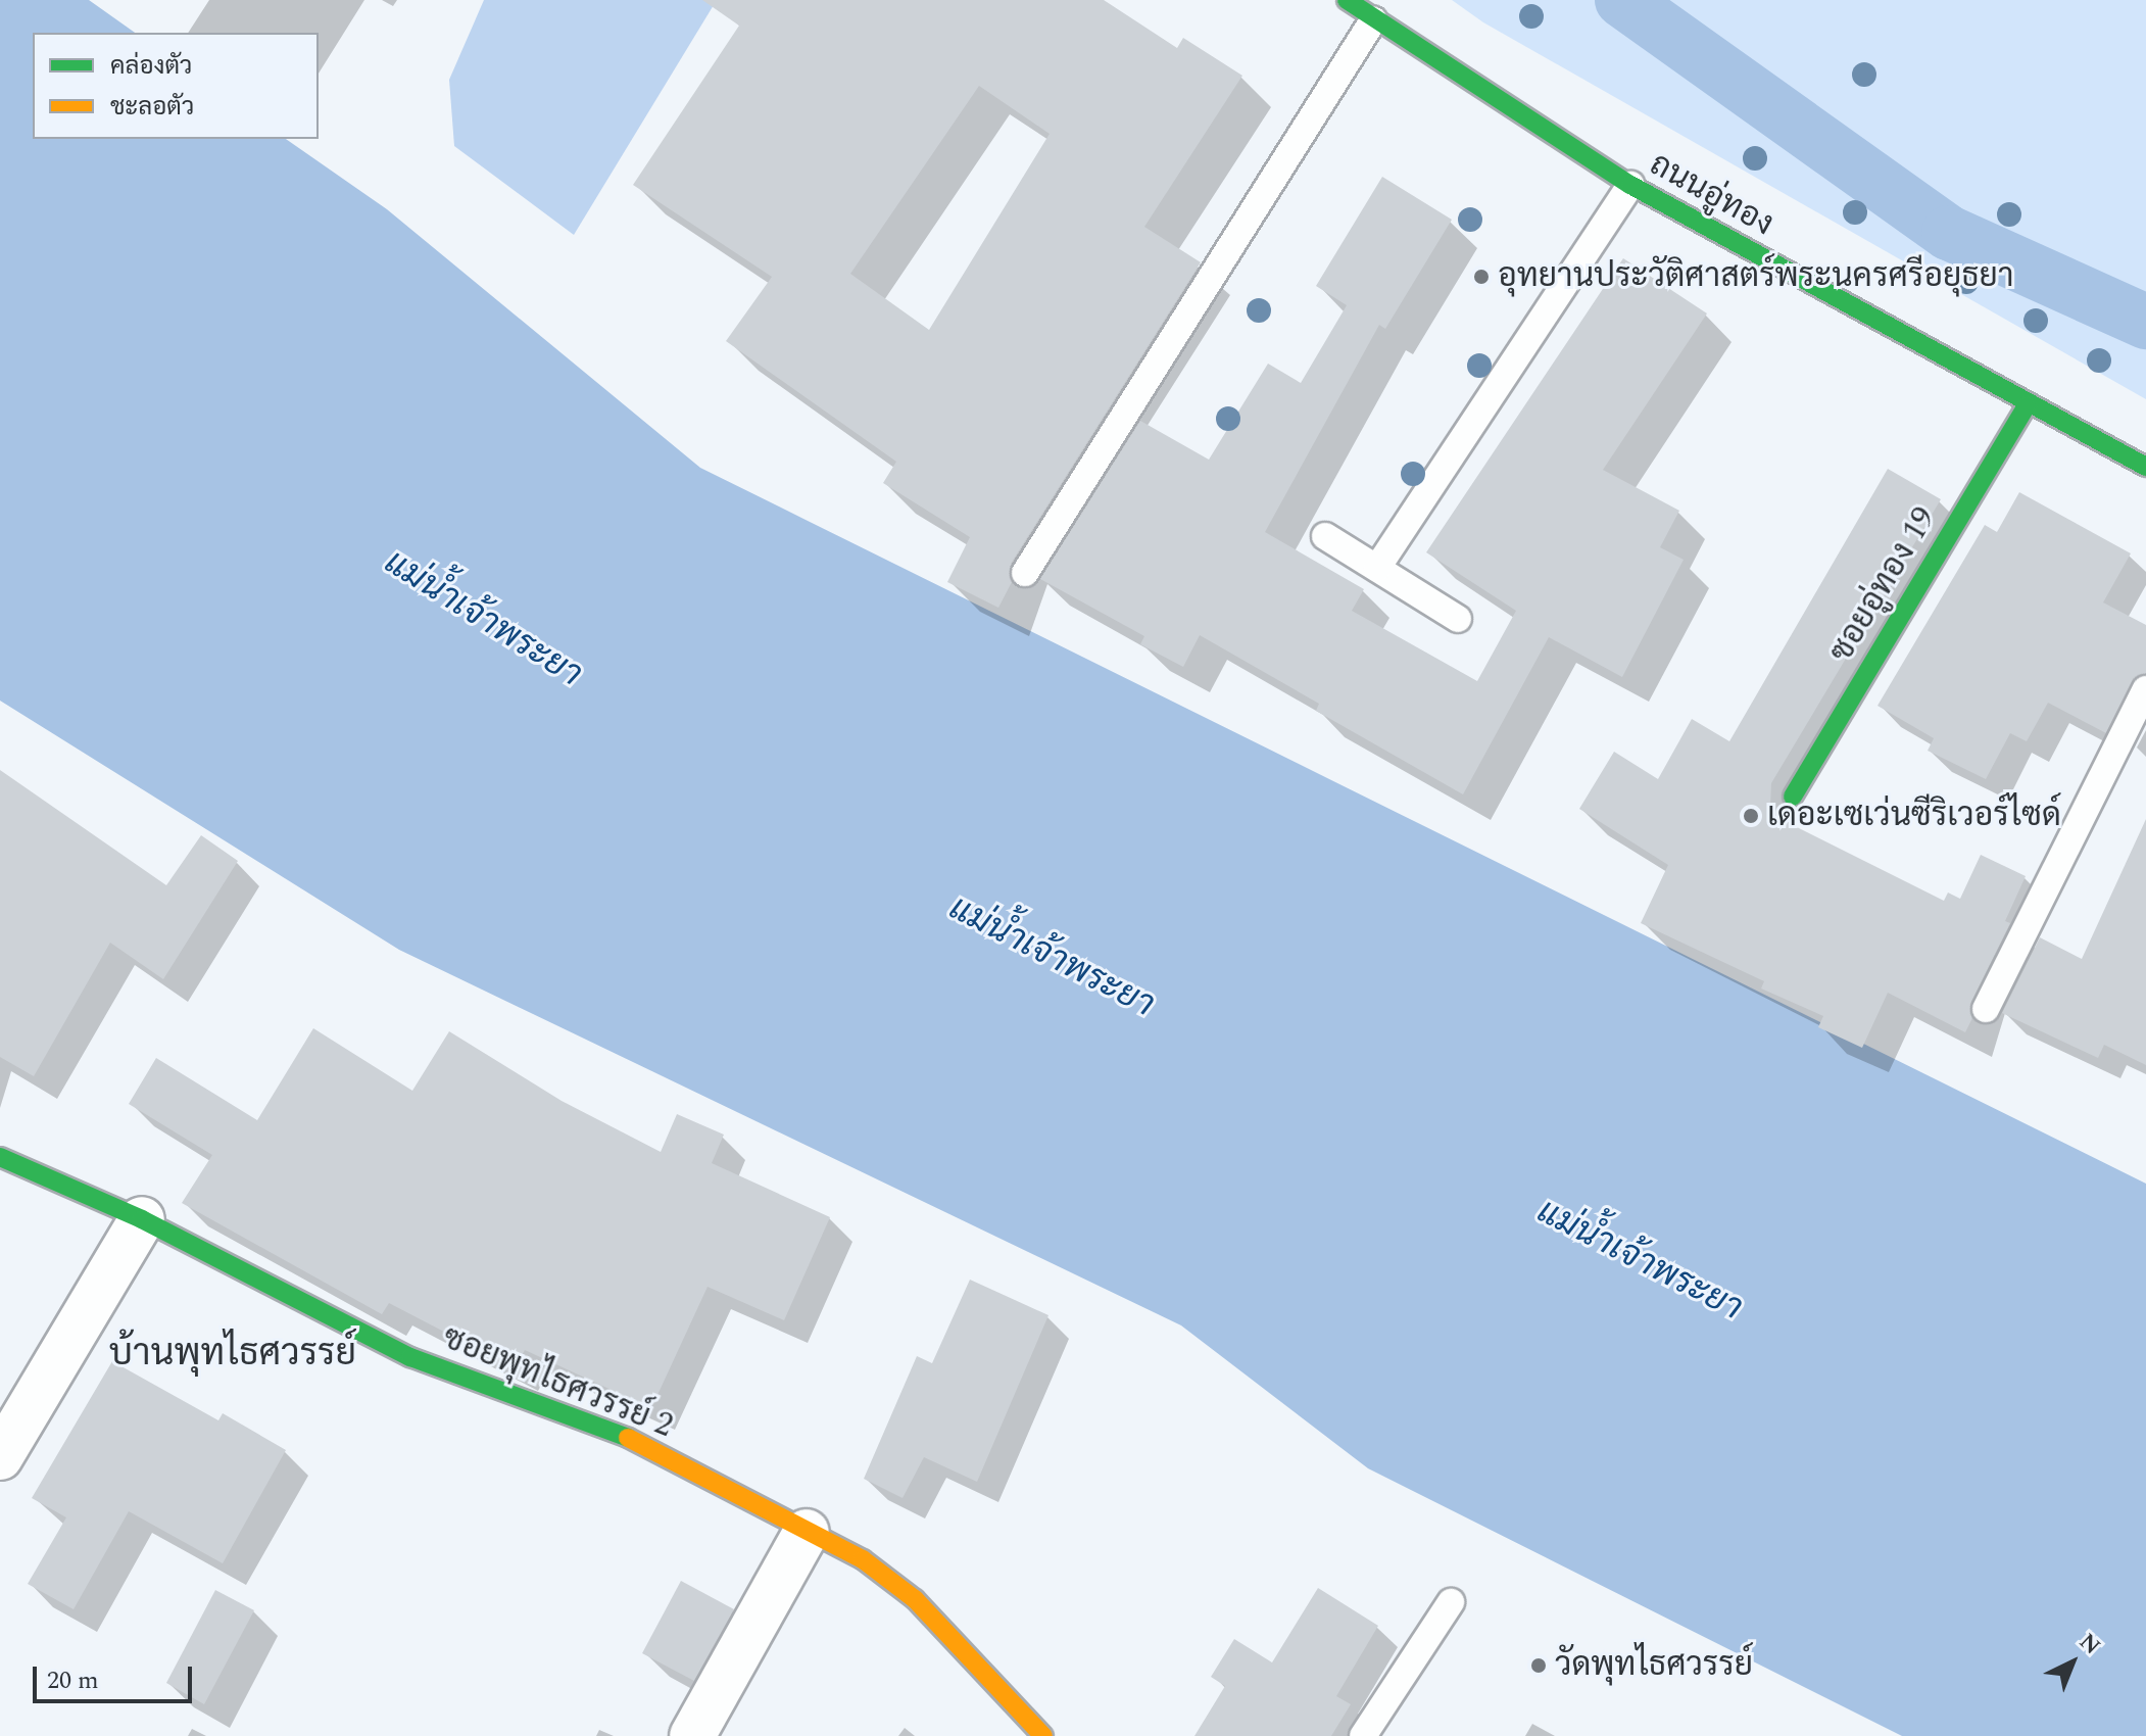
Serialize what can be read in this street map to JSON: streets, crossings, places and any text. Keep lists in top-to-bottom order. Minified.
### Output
{"streets":{"street":["ถนนอู่ทอง","ซอยอู่ทอง 19","ซอยพุทไธศวรรย์ 2"]},"crossings":[["ถนนอู่ทอง","ซอยอู่ทอง 19"]],"districts":["บ้านพุทไธศวรรย์"],"water":["แม่น้ำเจ้าพระยา"],"places":["อุทยานประวัติศาสตร์พระนครศรีอยุธยา","เดอะเซเว่นซีริเวอร์ไซด์","วัดพุทไธศวรรย์"],"legend":["คล่องตัว","ชะลอตัว"],"scale_bar":"20 m","north":"top right"}
